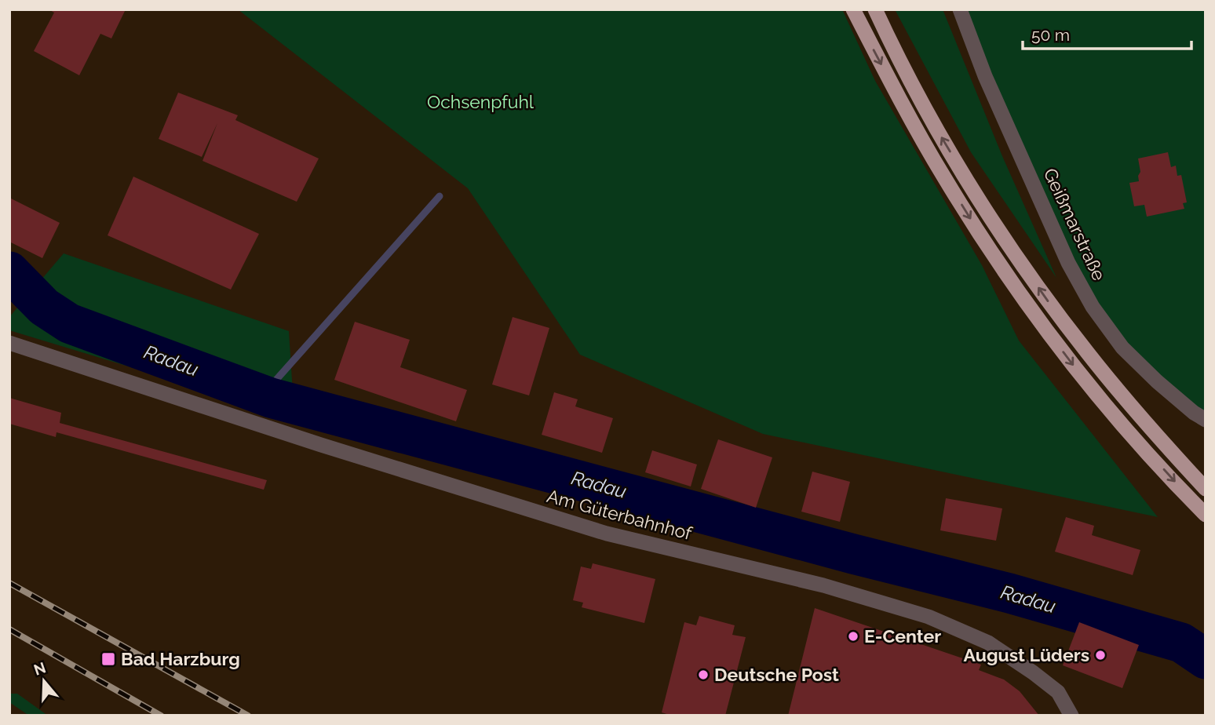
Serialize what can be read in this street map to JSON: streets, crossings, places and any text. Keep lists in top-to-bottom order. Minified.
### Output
{"streets":{"street":["Geißmarstraße","Am Güterbahnhof"]},"water":["Radau"],"parks":["Ochsenpfuhl"],"places":{"other":["E-Center","August Lüders","Deutsche Post"],"transit":["Bad Harzburg"]},"scale_bar":"50 m","north":"top"}
